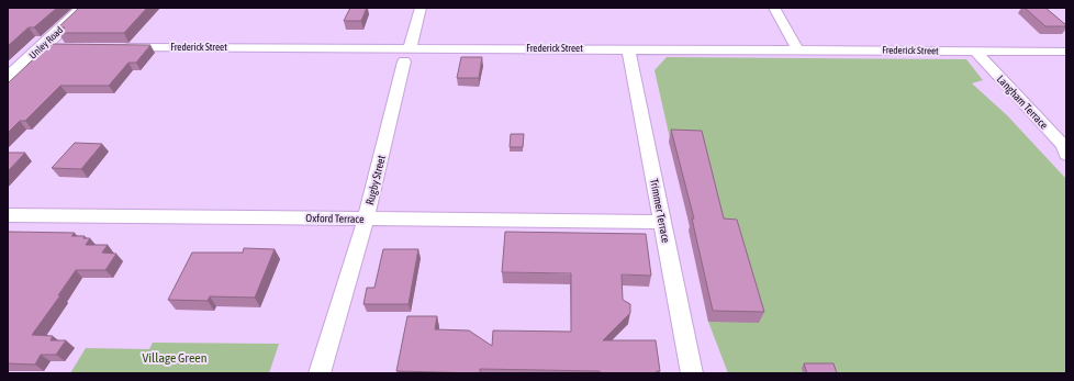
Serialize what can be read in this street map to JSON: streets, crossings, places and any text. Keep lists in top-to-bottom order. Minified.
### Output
{"streets":{"main road":["Unley Road"],"street":["Frederick Street","Langham Terrace","Rugby Street","Trimmer Terrace","Oxford Terrace"]},"crossings":[["Frederick Street","Langham Terrace"],["Frederick Street","Rugby Street"],["Frederick Street","Trimmer Terrace"],["Rugby Street","Oxford Terrace"],["Trimmer Terrace","Oxford Terrace"]],"parks":["Village Green"]}
